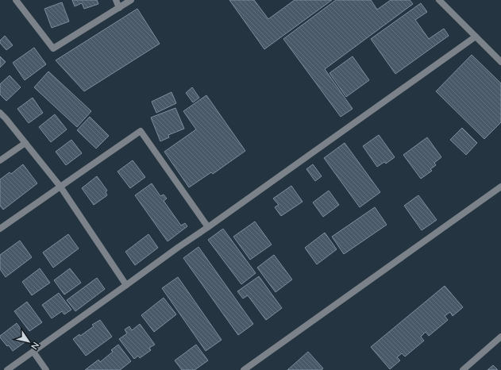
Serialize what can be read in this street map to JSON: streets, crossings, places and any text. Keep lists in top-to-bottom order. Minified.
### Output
{"north":"bottom right"}
